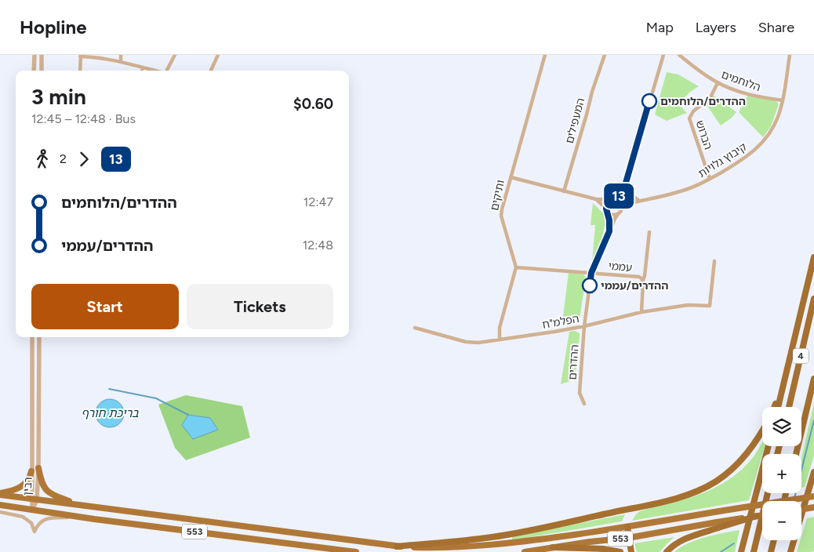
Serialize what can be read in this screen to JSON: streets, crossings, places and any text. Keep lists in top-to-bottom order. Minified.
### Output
{"streets":{"highway":["4"],"main road":["553"],"street":["הלוחמים","המעפילים","הברוש","קיבוץ גלויות","ותיקים","עממי","הפלמ\"ח","ההדרים","רבין"]},"crossings":[["הלוחמים","הברוש"],["הלוחמים","קיבוץ גלויות"],["הברוש","קיבוץ גלויות"],["קיבוץ גלויות","ההדרים"],["ותיקים","עממי"],["עממי","הפלמ\"ח"],["עממי","ההדרים"],["הפלמ\"ח","ההדרים"],["רבין","553"]],"water":["בריכת חורף"],"places":["ההדרים/הלוחמים","ההדרים/עממי"],"lines":["bus line 13"],"page":{"header":"Hopline","nav":["Map","Layers","Share"],"on_map":"13","heading":["3 min","12:45 – 12:48 · Bus","$0.60"],"legs":["2","13"],"list":[{"name":"ההדרים/הלוחמים","value":"12:47"},{"name":"ההדרים/עממי","value":"12:48"}],"buttons":["Start","Tickets"],"map_buttons":["+","−"]}}
